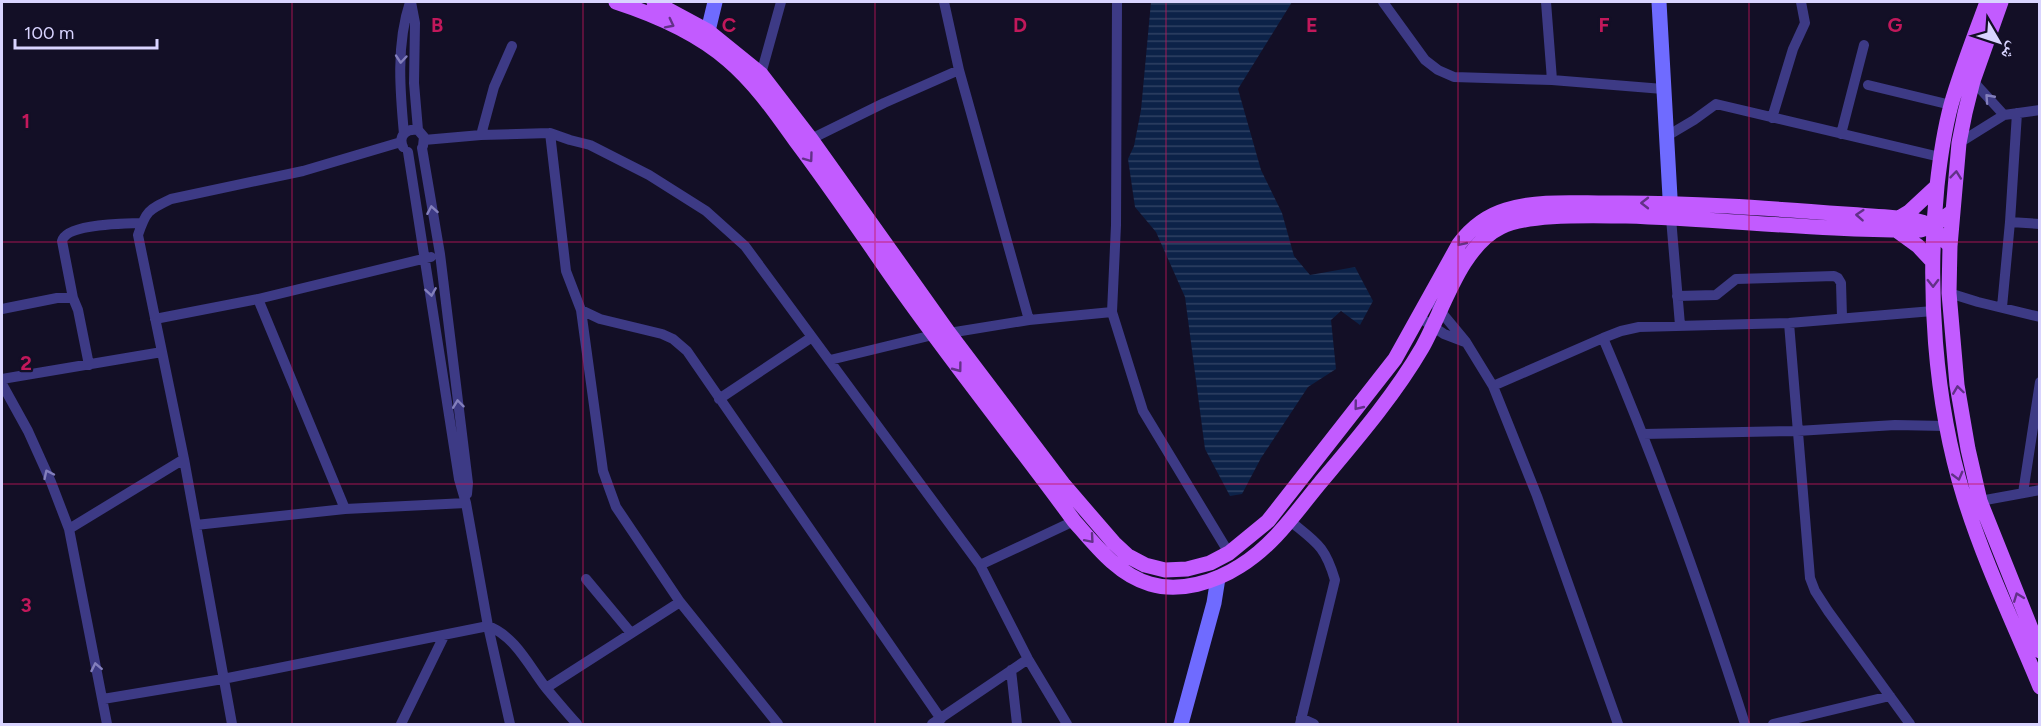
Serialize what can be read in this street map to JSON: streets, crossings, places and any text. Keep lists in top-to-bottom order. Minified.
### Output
{"scale_bar":"100 m","north":"bottom right","grid":{"columns":["B","C","D","E","F","G"],"rows":["1","2","3"]}}
